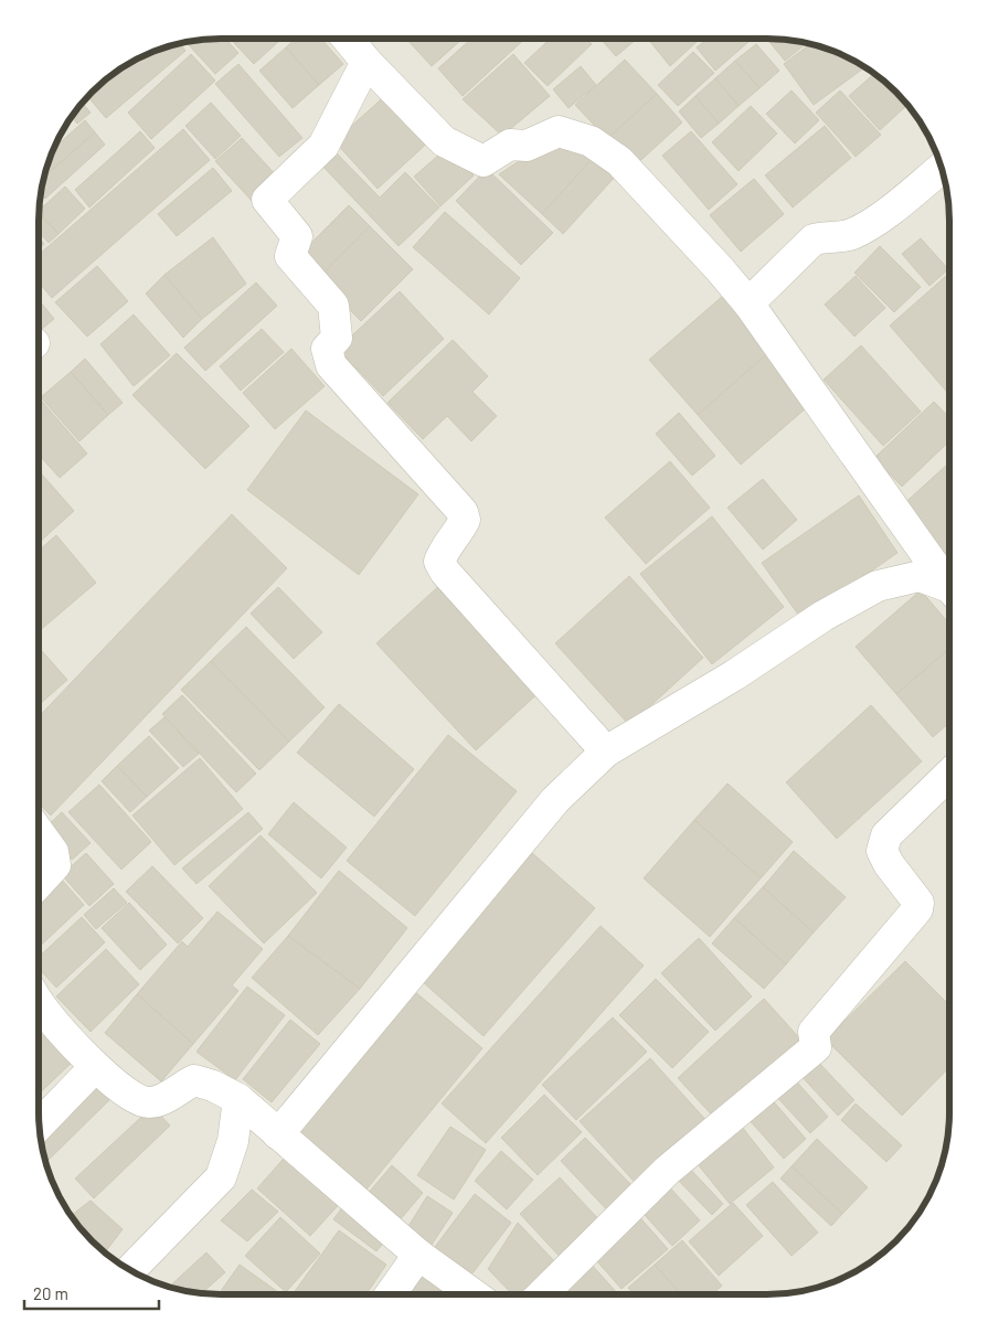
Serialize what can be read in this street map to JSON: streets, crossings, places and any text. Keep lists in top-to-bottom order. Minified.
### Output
{"scale_bar":"20 m"}
